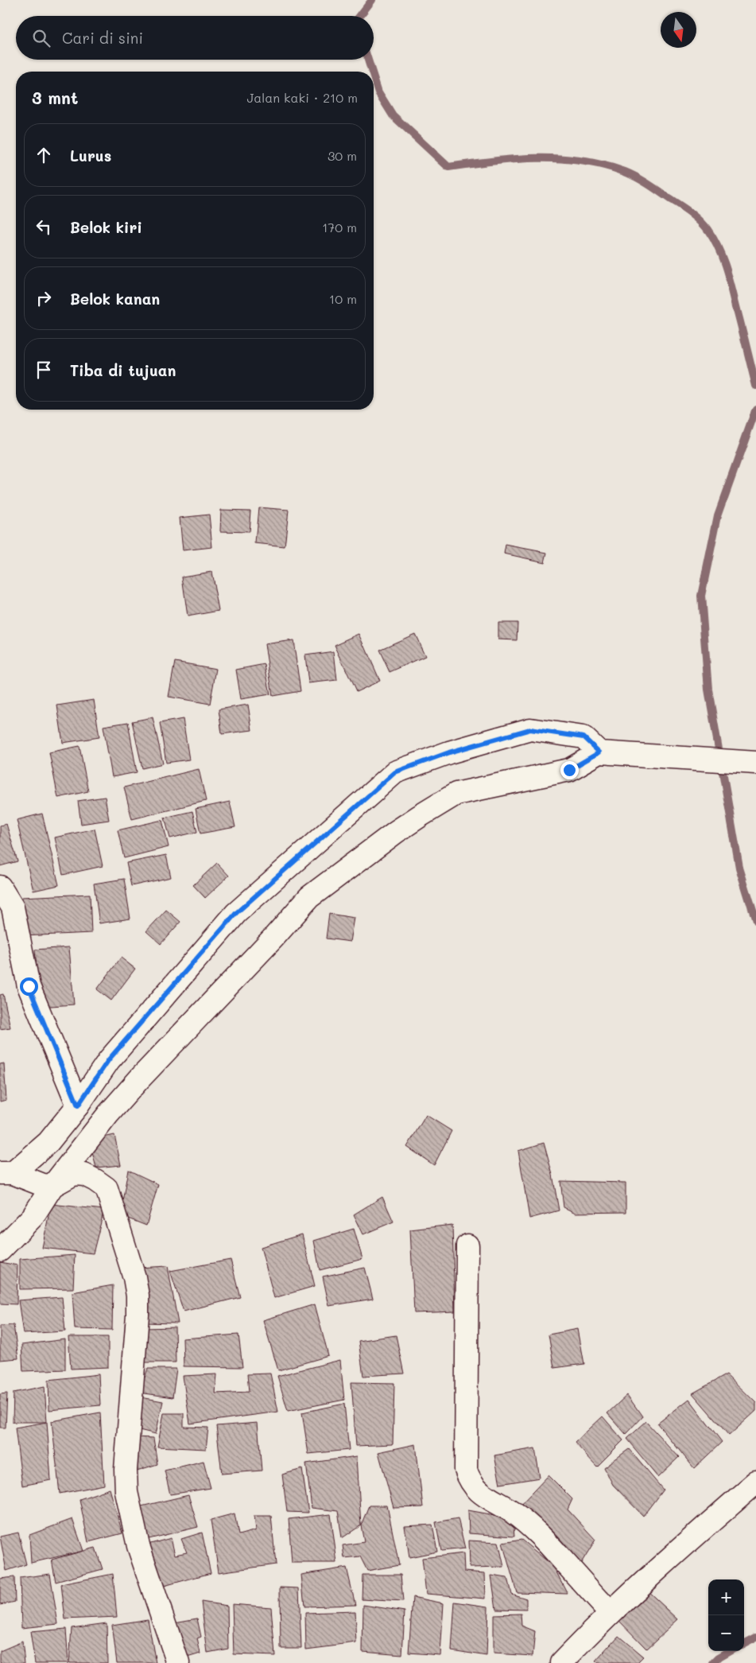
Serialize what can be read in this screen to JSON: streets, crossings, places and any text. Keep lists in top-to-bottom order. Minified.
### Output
{"north":"bottom","page":{"search":"Cari di sini","heading":["3 mnt","Jalan kaki · 210 m"],"list":[["Lurus","30 m"],["Belok kiri","170 m"],["Belok kanan","10 m"],"Tiba di tujuan"],"map_buttons":["+","−"]}}
